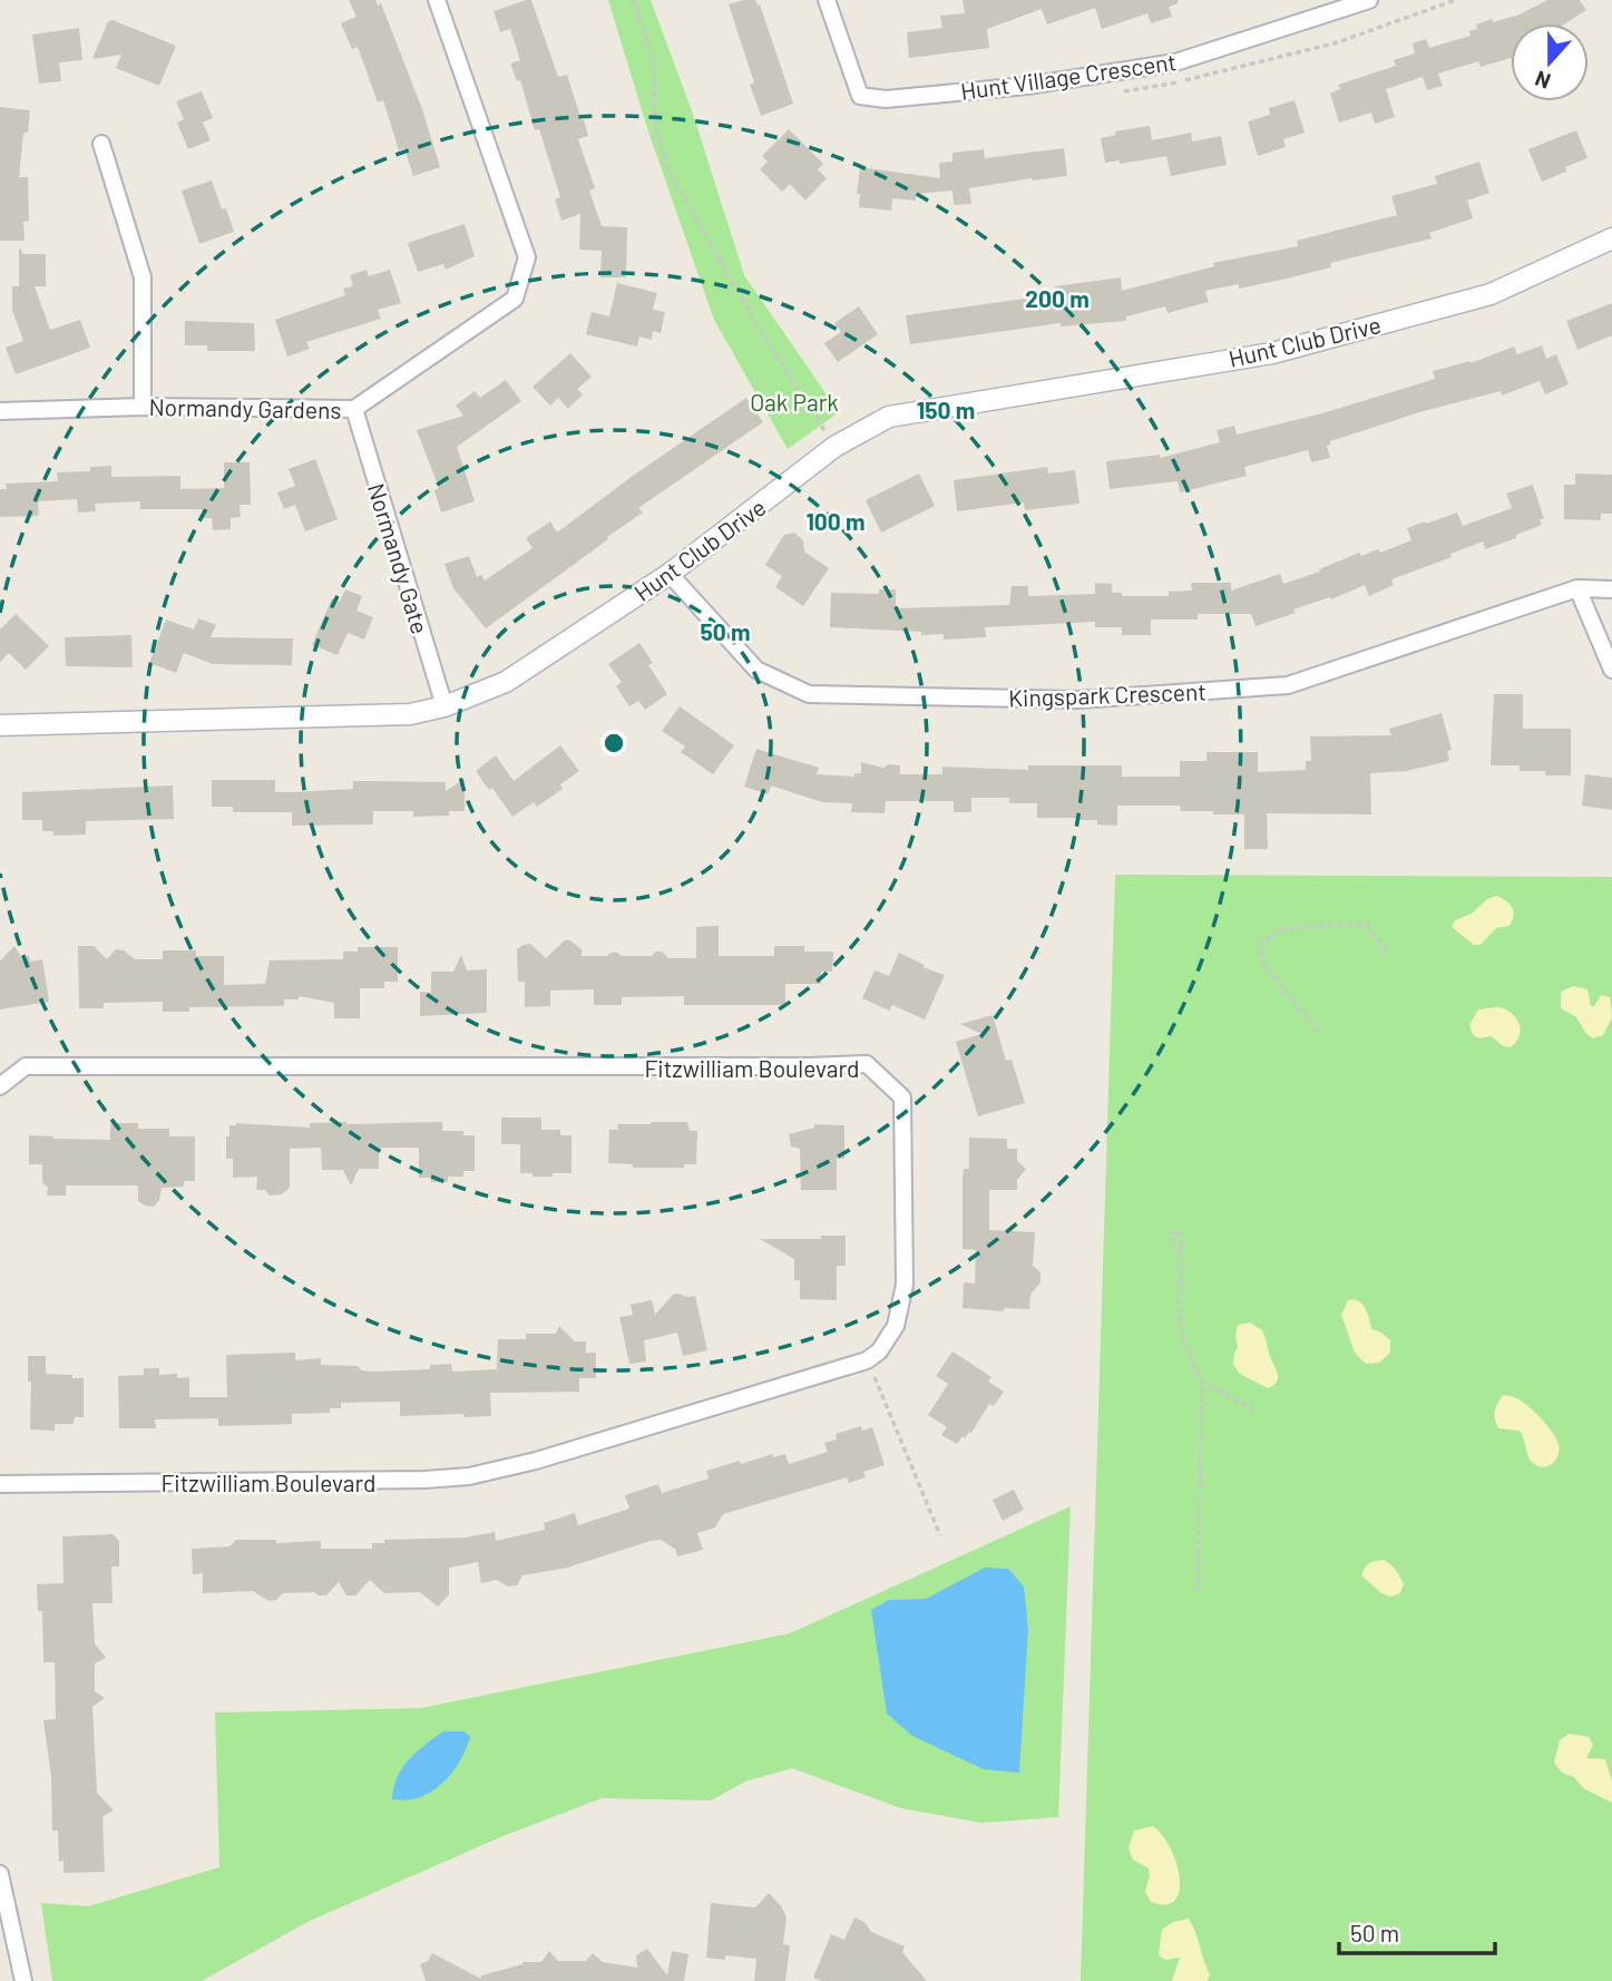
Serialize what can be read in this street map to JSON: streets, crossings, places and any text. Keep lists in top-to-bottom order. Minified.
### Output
{"streets":{"street":["Hunt Village Crescent","Hunt Club Drive","Normandy Gardens","Normandy Gate","Kingspark Crescent","Fitzwilliam Boulevard"]},"crossings":[["Hunt Club Drive","Normandy Gate"],["Hunt Club Drive","Kingspark Crescent"],["Normandy Gardens","Normandy Gate"]],"parks":["Oak Park"],"scale_bar":"50 m","north":"bottom","rings":["200 m","150 m","100 m","50 m"]}
